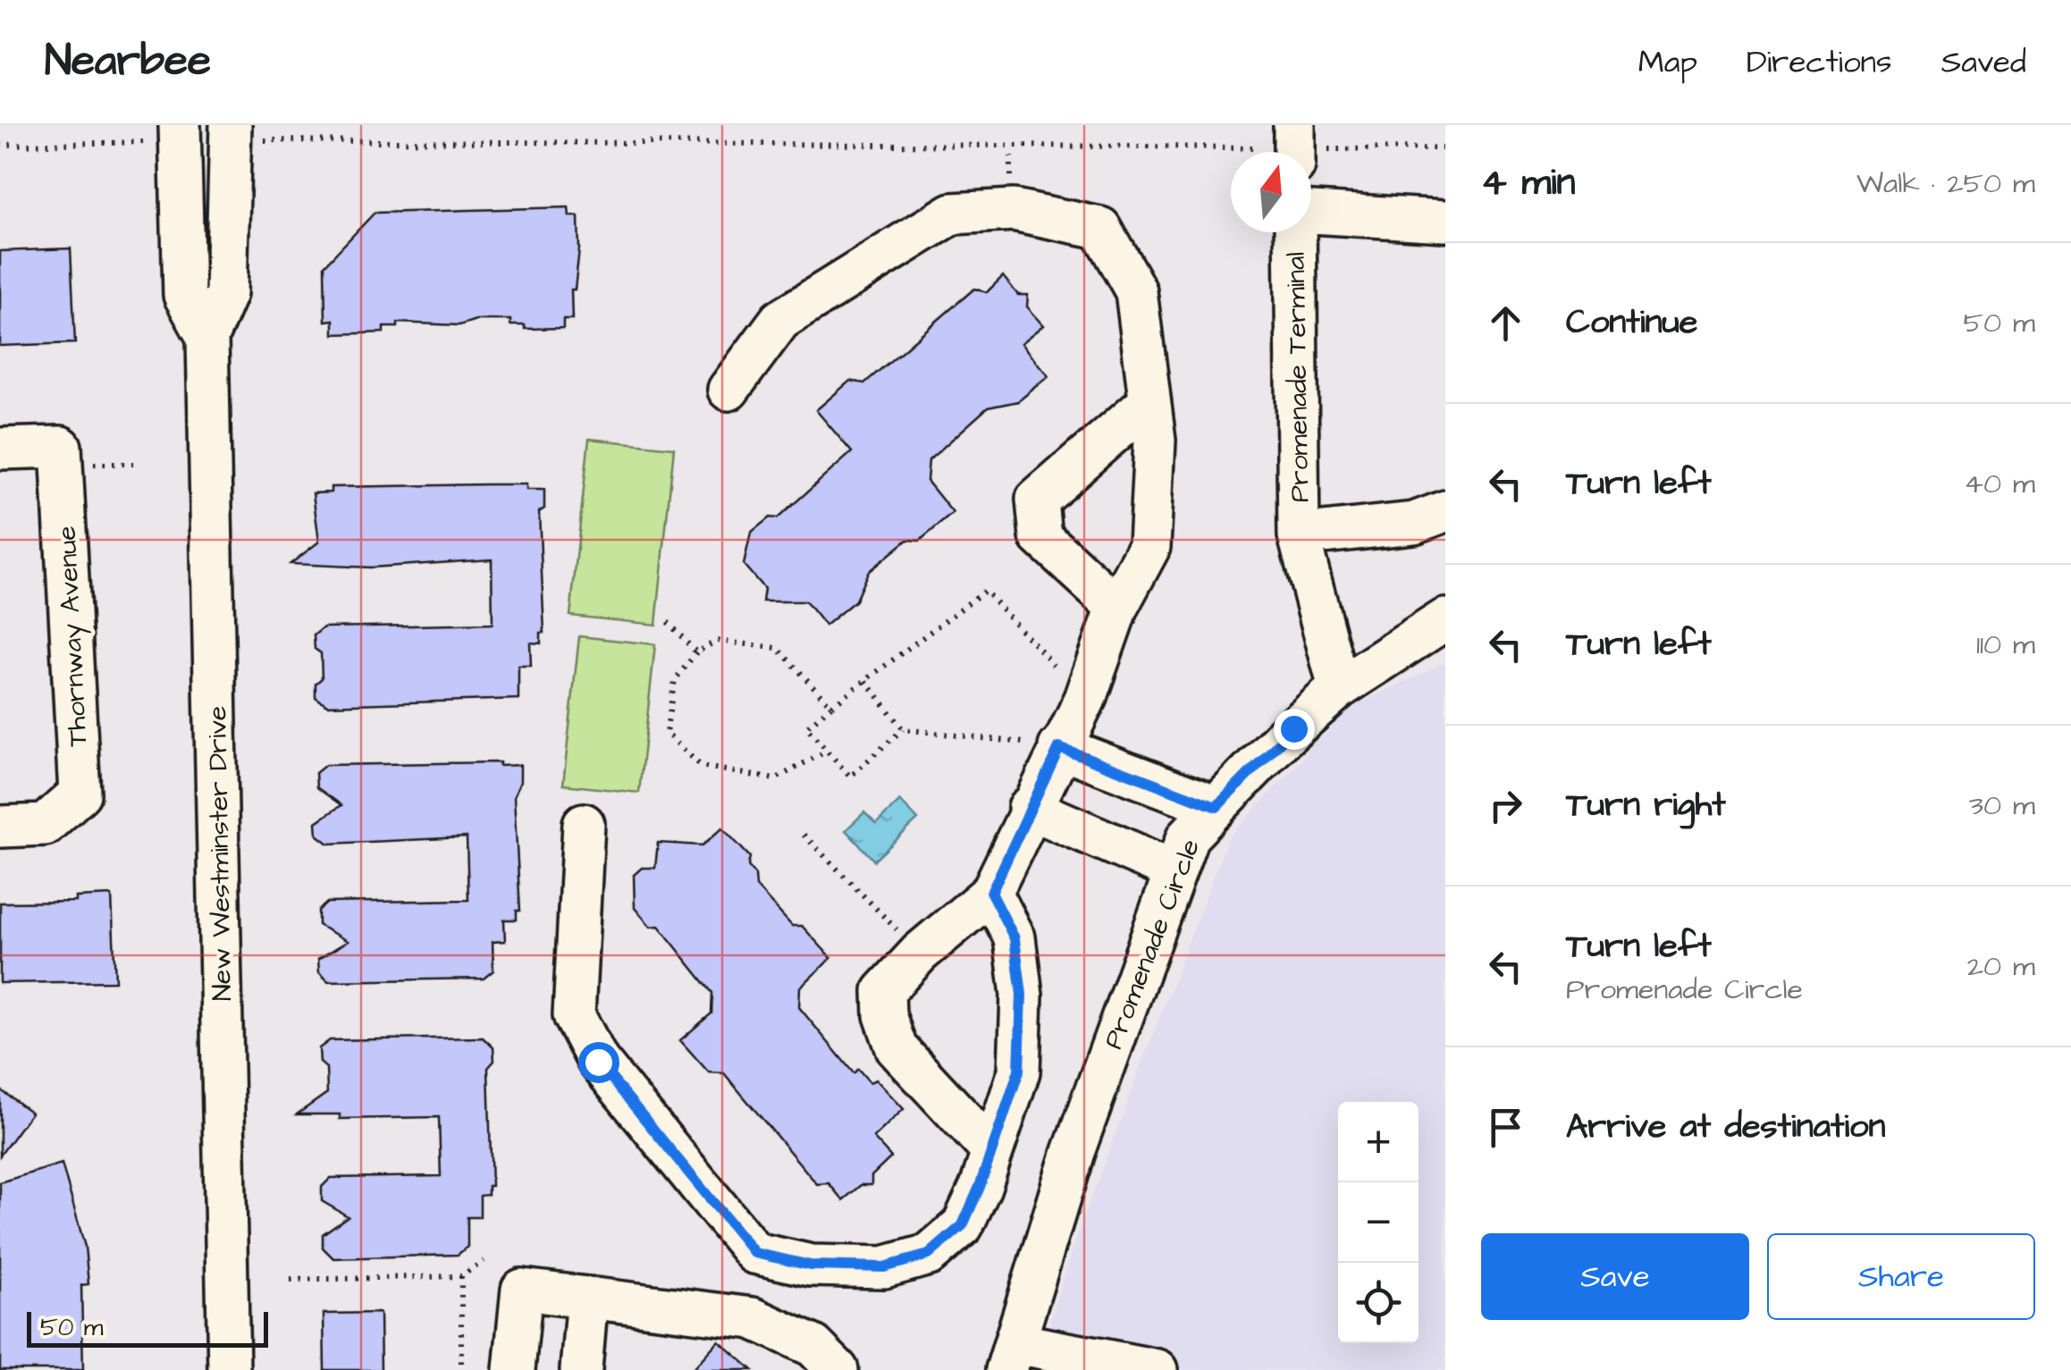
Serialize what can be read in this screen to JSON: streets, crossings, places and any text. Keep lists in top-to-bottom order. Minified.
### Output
{"streets":{"street":["Promenade Terminal","Thornway Avenue","New Westminster Drive","Promenade Circle"]},"crossings":[["Promenade Terminal","Promenade Circle"]],"scale_bar":"50 m","north":"top","page":{"header":"Nearbee","nav":["Map","Directions","Saved"],"heading":["4 min","Walk · 250 m"],"list":[["Continue","50 m"],["Turn left","40 m"],["Turn left","110 m"],["Turn right","30 m"],["Turn left","Promenade Circle","20 m"],"Arrive at destination"],"map_buttons":["+","−"],"buttons":["Save","Share"],"scale":"50 m"}}
